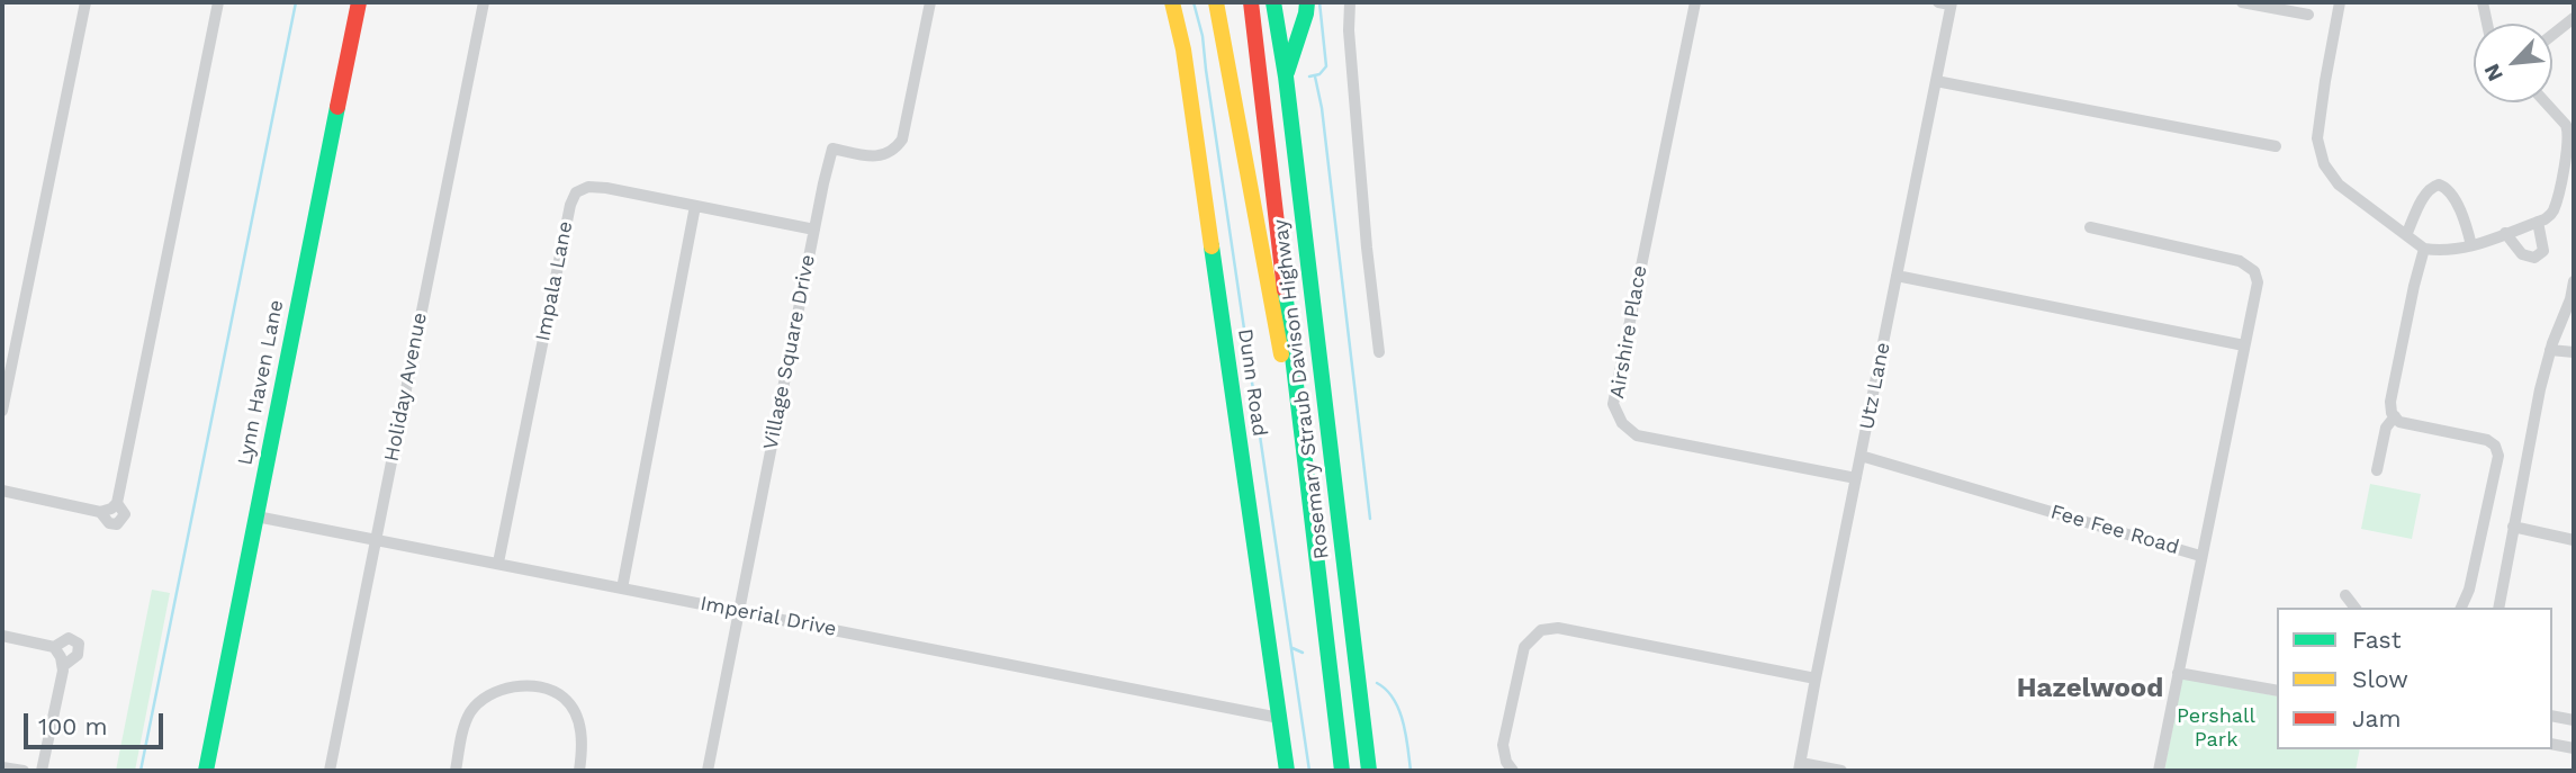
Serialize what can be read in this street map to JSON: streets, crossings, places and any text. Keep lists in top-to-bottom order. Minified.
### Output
{"streets":{"main road":["Lynn Haven Lane","Dunn Road","Rosemary Straub Davison Highway"],"street":["Impala Lane","Airshire Place","Village Square Drive","Utz Lane","Holiday Avenue","Fee Fee Road","Imperial Drive"]},"crossings":[["Impala Lane","Village Square Drive"],["Impala Lane","Imperial Drive"],["Airshire Place","Utz Lane"],["Village Square Drive","Imperial Drive"],["Lynn Haven Lane","Imperial Drive"],["Dunn Road","Imperial Drive"],["Utz Lane","Fee Fee Road"],["Holiday Avenue","Imperial Drive"]],"districts":["Hazelwood"],"parks":["Pershall Park"],"legend":["Fast","Slow","Jam"],"scale_bar":"100 m","north":"bottom left"}
